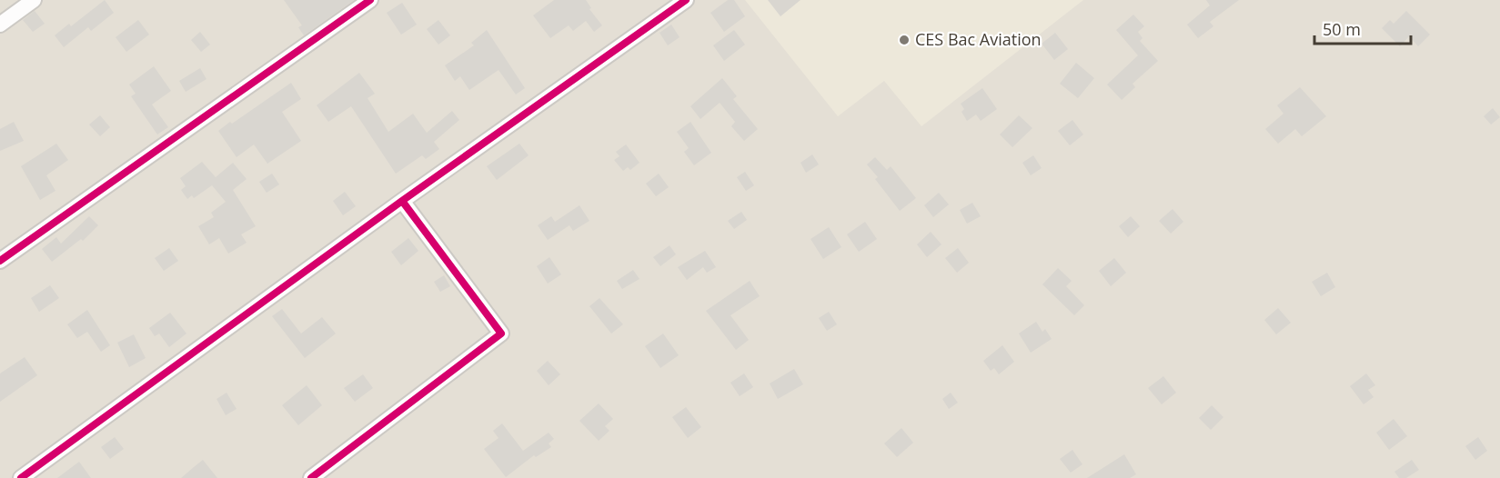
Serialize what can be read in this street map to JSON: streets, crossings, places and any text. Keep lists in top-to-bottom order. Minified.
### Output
{"places":["CES Bac Aviation"],"scale_bar":"50 m"}
